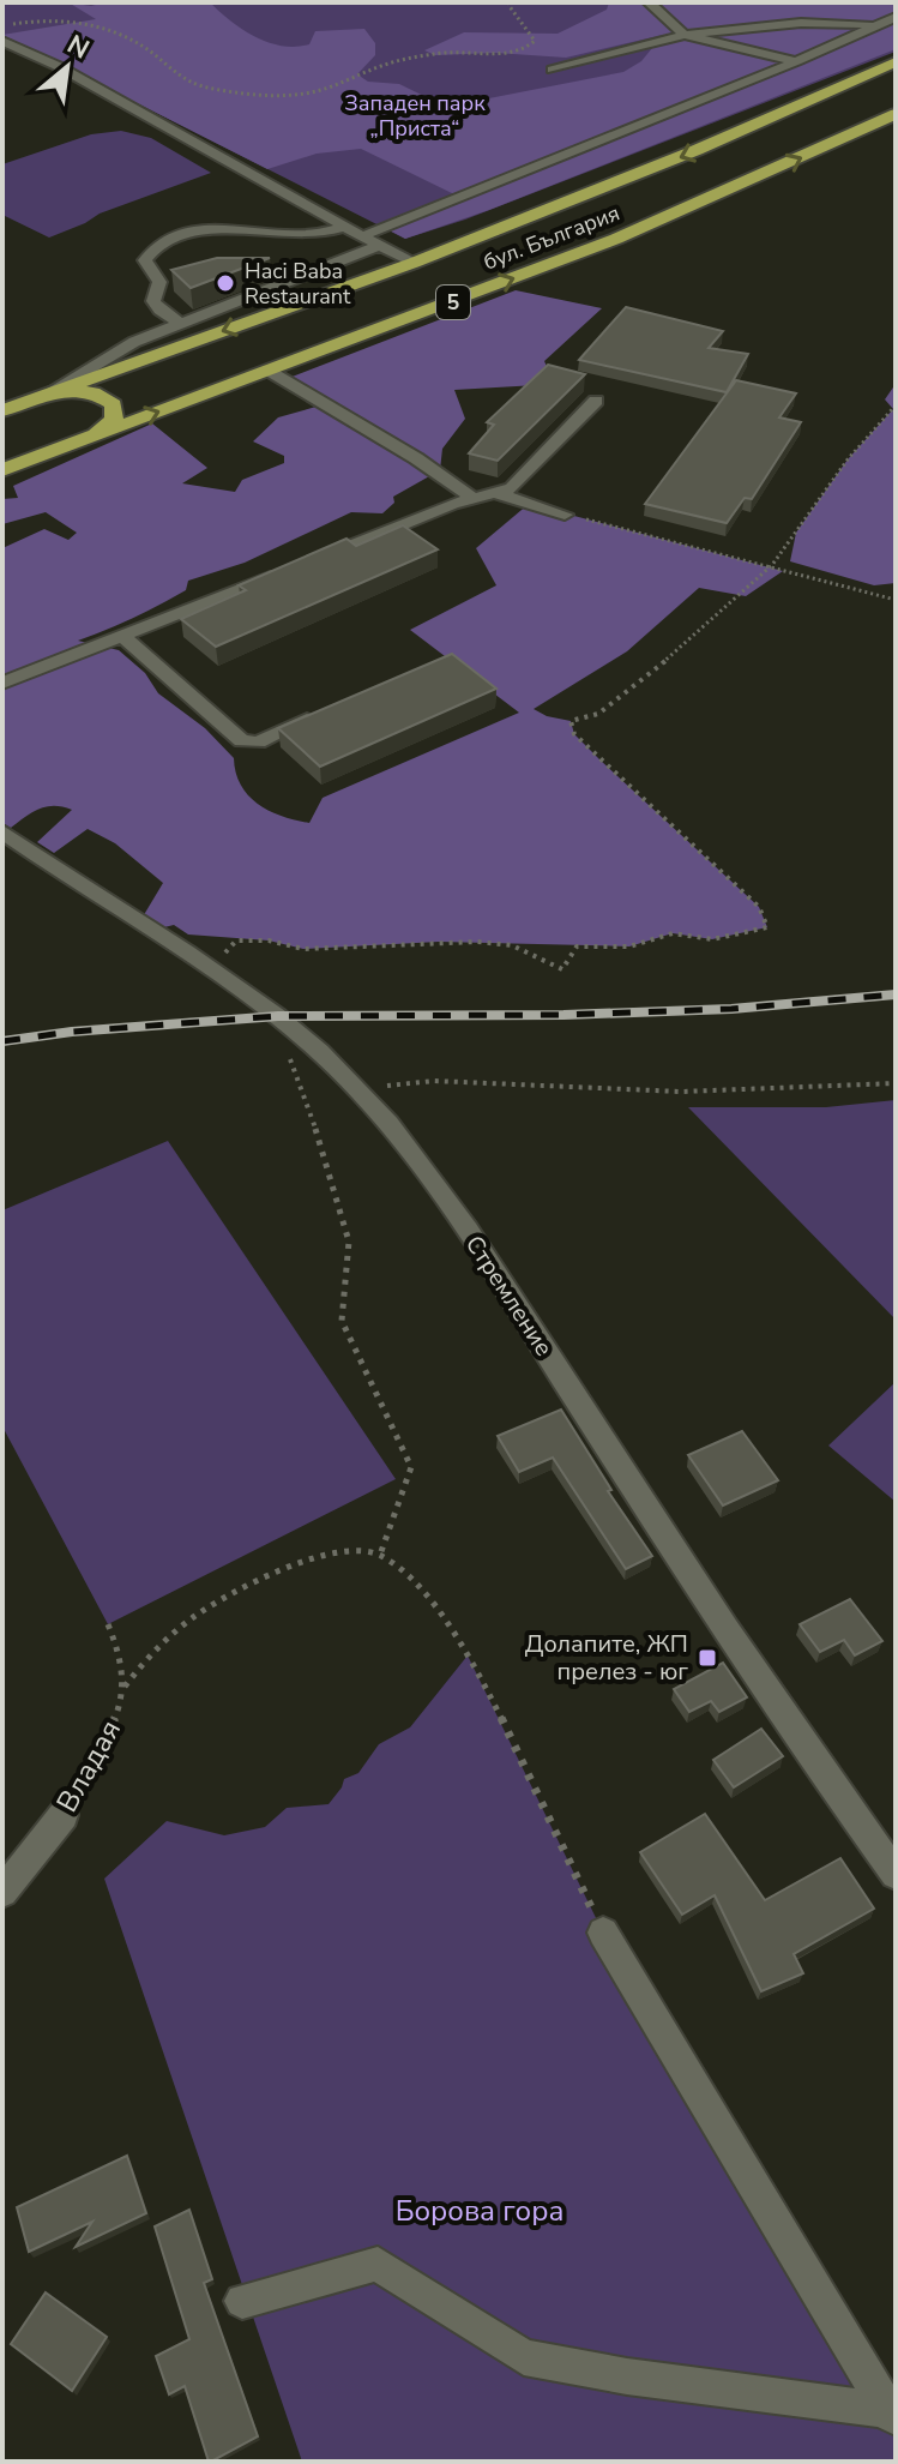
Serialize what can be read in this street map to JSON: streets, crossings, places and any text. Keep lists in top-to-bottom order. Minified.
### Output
{"streets":{"highway":["бул. България","5"],"street":["Стремление","Владая"]},"parks":["Западен парк „Приста“","Борова гора"],"places":{"other":["Haci Baba Restaurant"],"transit":["Долапите, ЖП прелез - юг"]},"north":"top right"}
